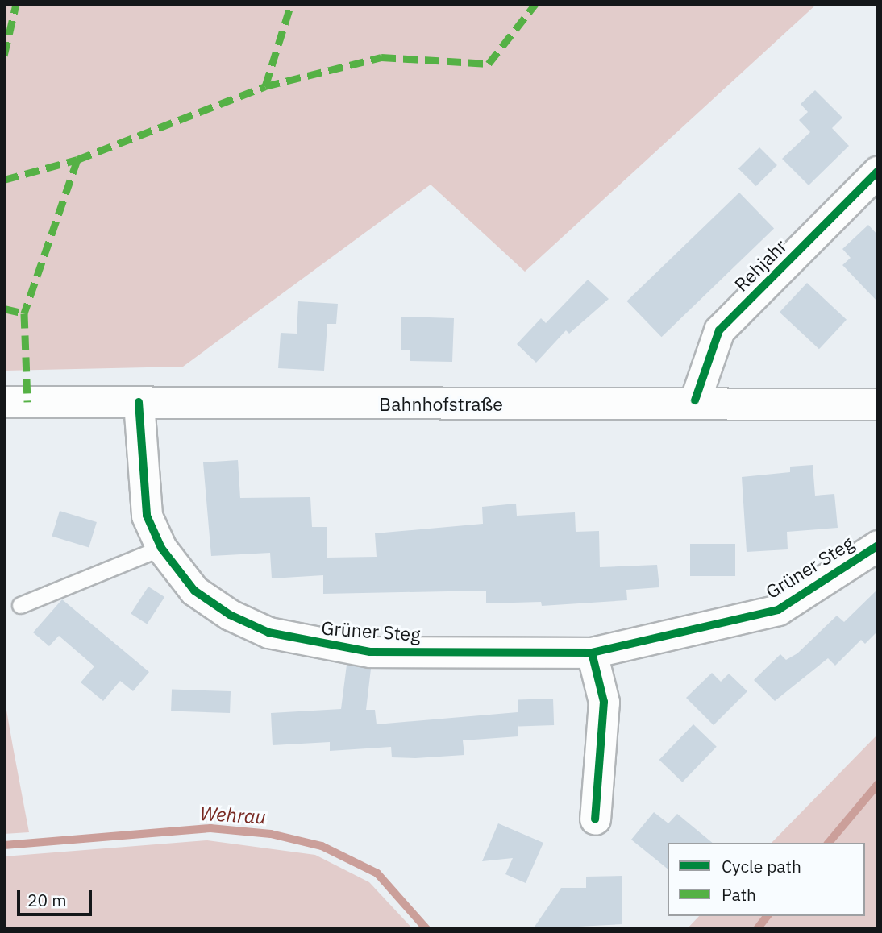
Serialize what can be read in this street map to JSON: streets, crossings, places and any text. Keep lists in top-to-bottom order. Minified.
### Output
{"streets":{"main road":["Bahnhofstraße"],"street":["Rehjahr","Grüner Steg"]},"crossings":[["Rehjahr","Bahnhofstraße"],["Bahnhofstraße","Grüner Steg"]],"water":["Wehrau"],"legend":["Cycle path","Path"],"scale_bar":"20 m"}
